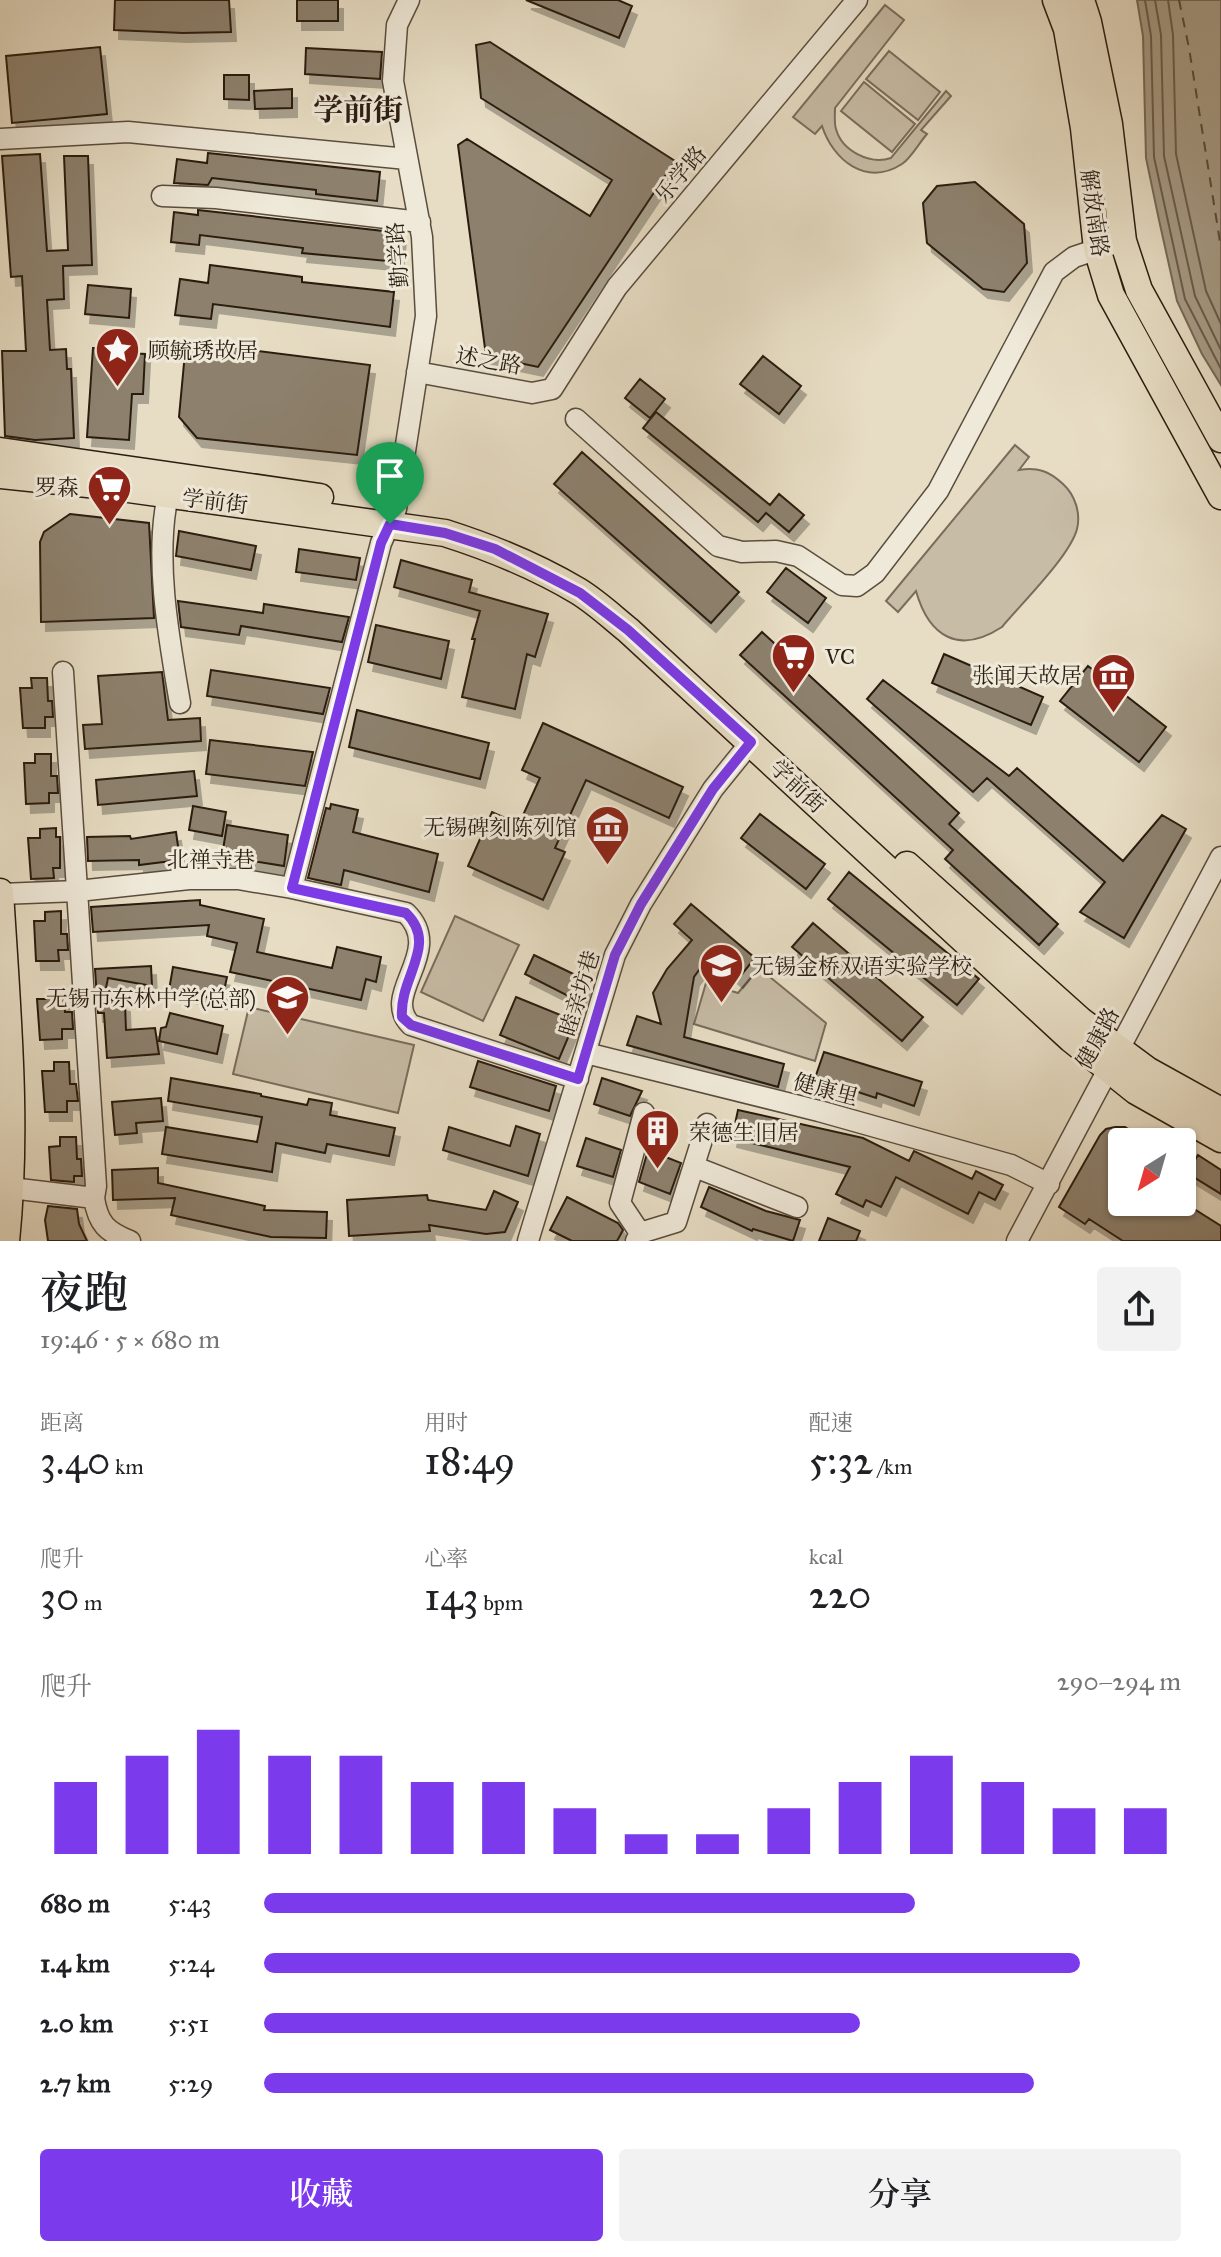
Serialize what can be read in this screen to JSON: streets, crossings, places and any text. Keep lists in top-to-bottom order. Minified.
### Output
{"streets":{"main road":["解放南路","学前街"],"street":["乐学路","勤学路","述之路","北禅寺巷","睦亲坊巷","健康路","健康里"]},"crossings":[["乐学路","述之路"],["勤学路","述之路"],["勤学路","学前街"],["勤学路","北禅寺巷"],["学前街","睦亲坊巷"],["学前街","健康路"],["北禅寺巷","睦亲坊巷"],["睦亲坊巷","健康里"],["健康路","健康里"]],"districts":["学前街"],"places":{"place":["顾毓琇故居"],"supermarket":["罗森","VC"],"museum":["张闻天故居","无锡碑刻陈列馆"],"school or university":["无锡金桥双语实验学校","无锡市东林中学(总部)"],"building":["荣德生旧居"]},"north":"bottom left","page":{"heading":["夜跑","19:46 · 5 × 680 m"],"stats":[["距离","3.40 km"],["用时","18:49"],["配速","5:32 /km"],["爬升","30 m"],["心率","143 bpm"],["kcal","220"]],"chart":["爬升","290–294 m"],"list":[{"name":"680 m","note":"5:43"},{"name":"1.4 km","note":"5:24"},{"name":"2.0 km","note":"5:51"},{"name":"2.7 km","note":"5:29"}],"buttons":["收藏","分享"]}}
